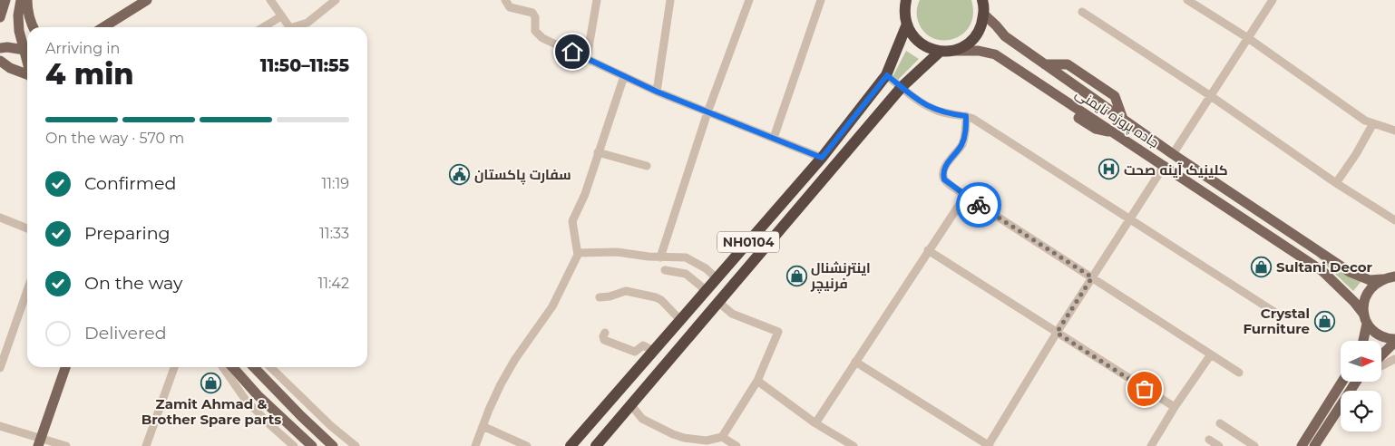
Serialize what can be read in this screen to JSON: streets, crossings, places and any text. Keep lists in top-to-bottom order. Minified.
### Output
{"streets":{"highway":["NH0104"],"main road":["جاده پروژه تایمنی"]},"places":{"hospital":["کلینیک آینه صحت"],"public building":["سفارت پاکستان"],"shop":["Sultani Decor","اینترنشنال فرنیچر","Crystal Furniture","Zamit Ahmad & Brother Spare parts"]},"north":"right","page":{"heading":["4 min","Arriving in","11:50–11:55"],"bar":"On the way · 570 m","list":[["Confirmed","11:19"],["Preparing","11:33"],["On the way","11:42"],"Delivered"]}}
